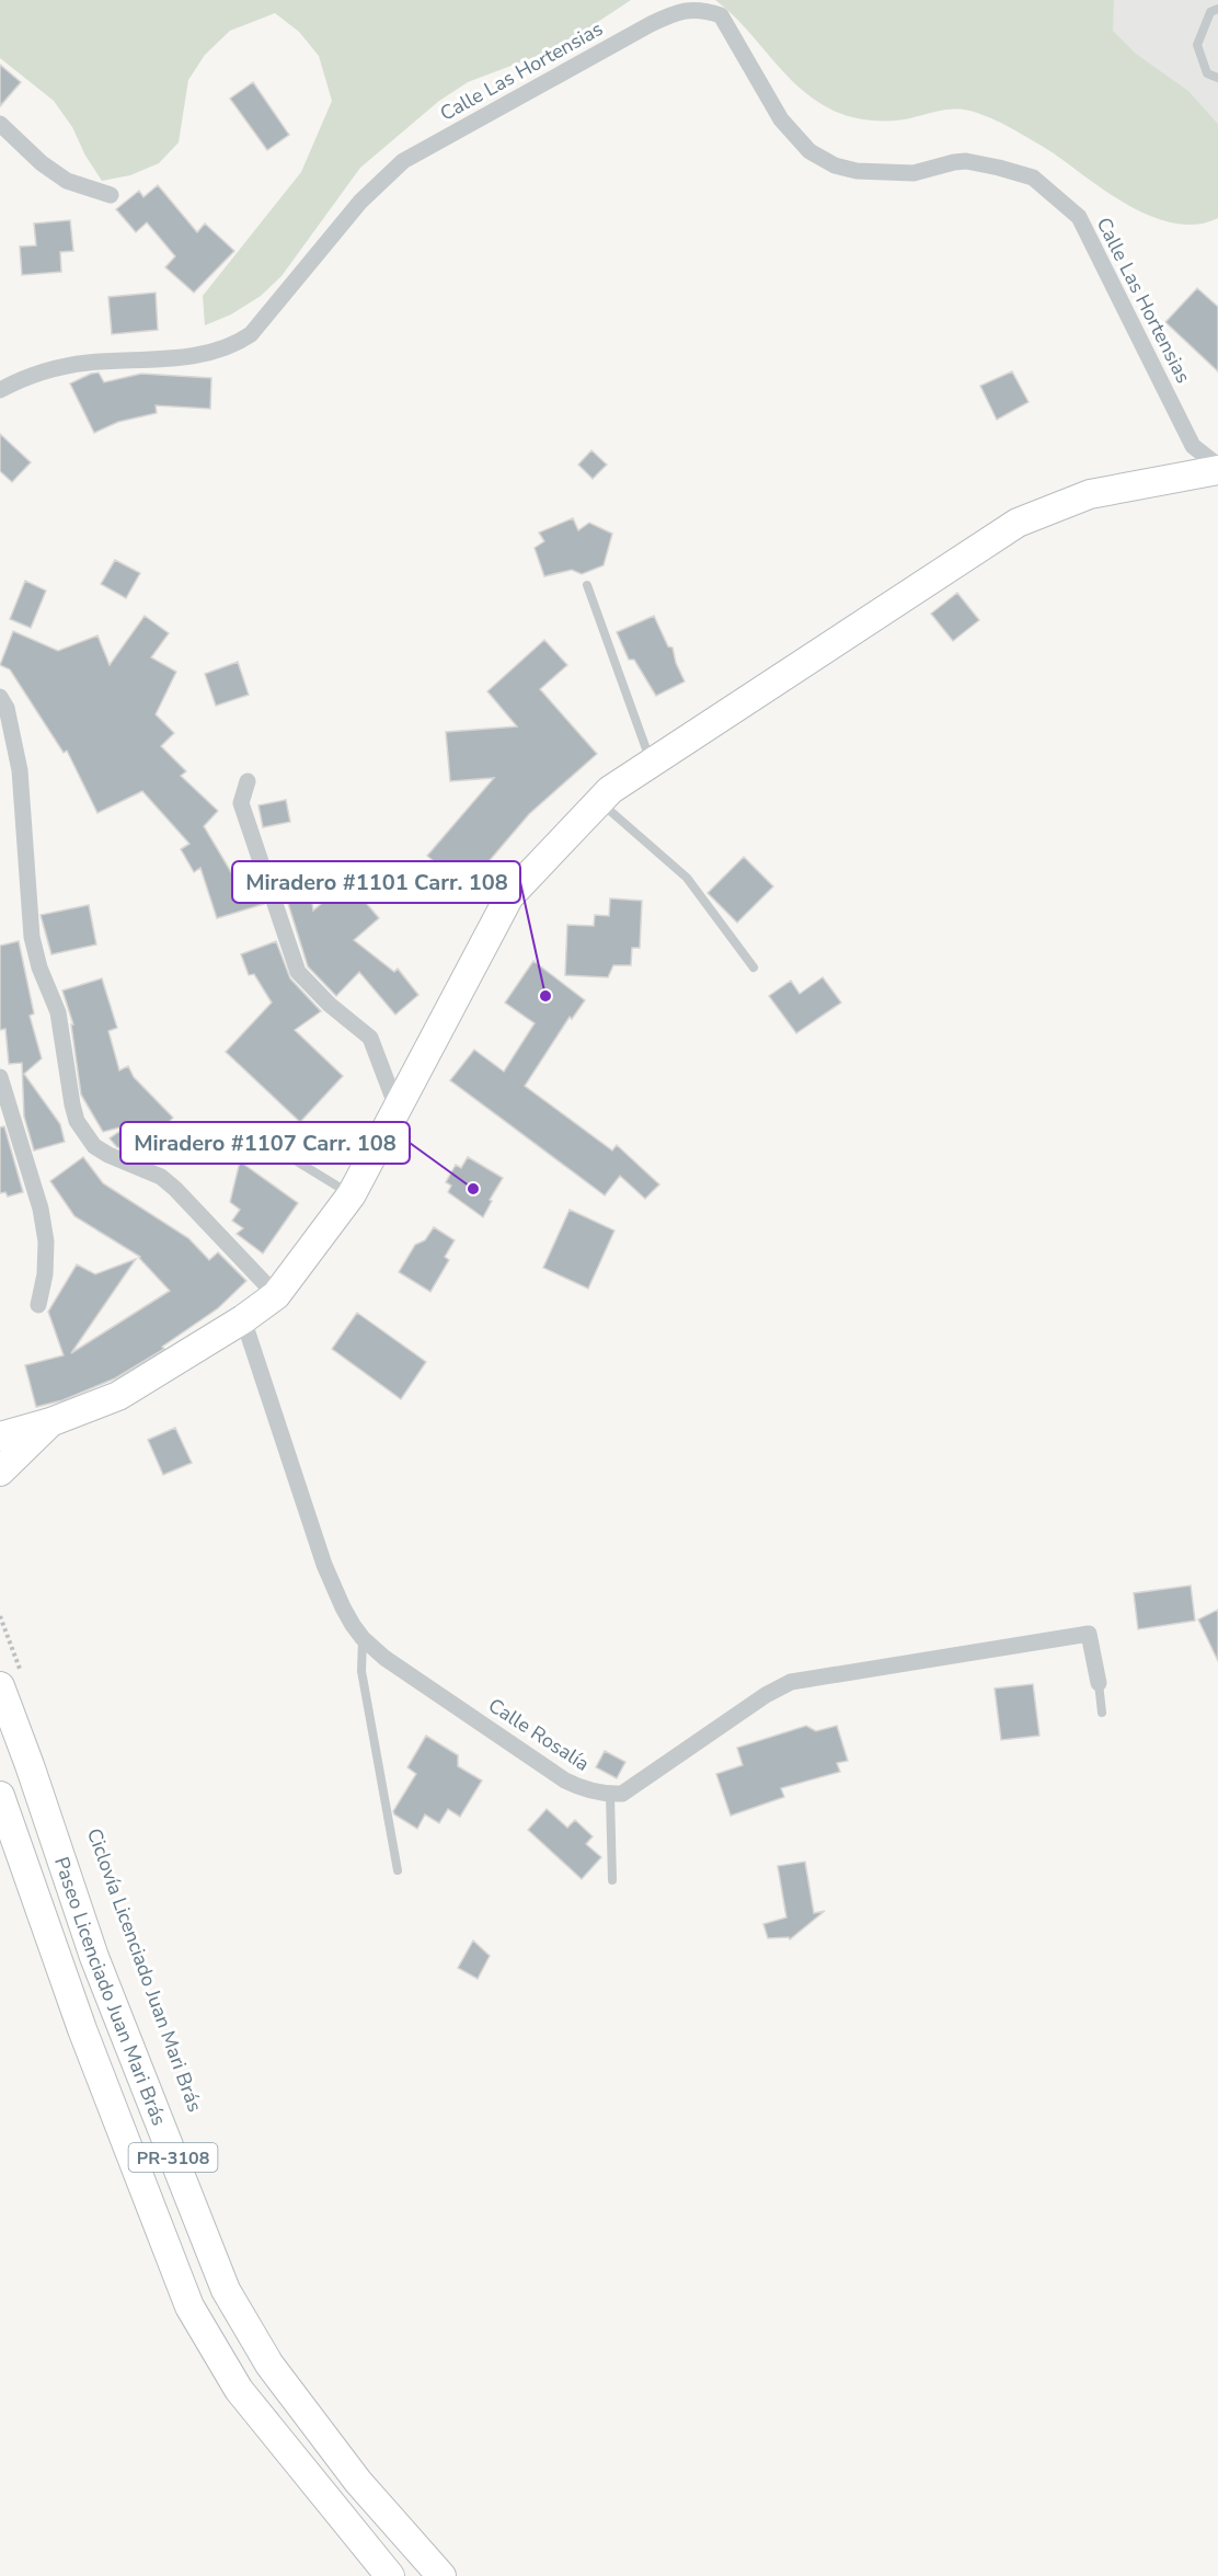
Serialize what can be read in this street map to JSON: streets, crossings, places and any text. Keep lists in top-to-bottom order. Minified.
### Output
{"streets":{"main road":["Paseo Licenciado Juan Mari Brás","PR-3108"],"street":["Calle Las Hortensias","Calle Rosalía"]},"places":["Miradero #1101 Carr. 108","Miradero #1107 Carr. 108"]}
